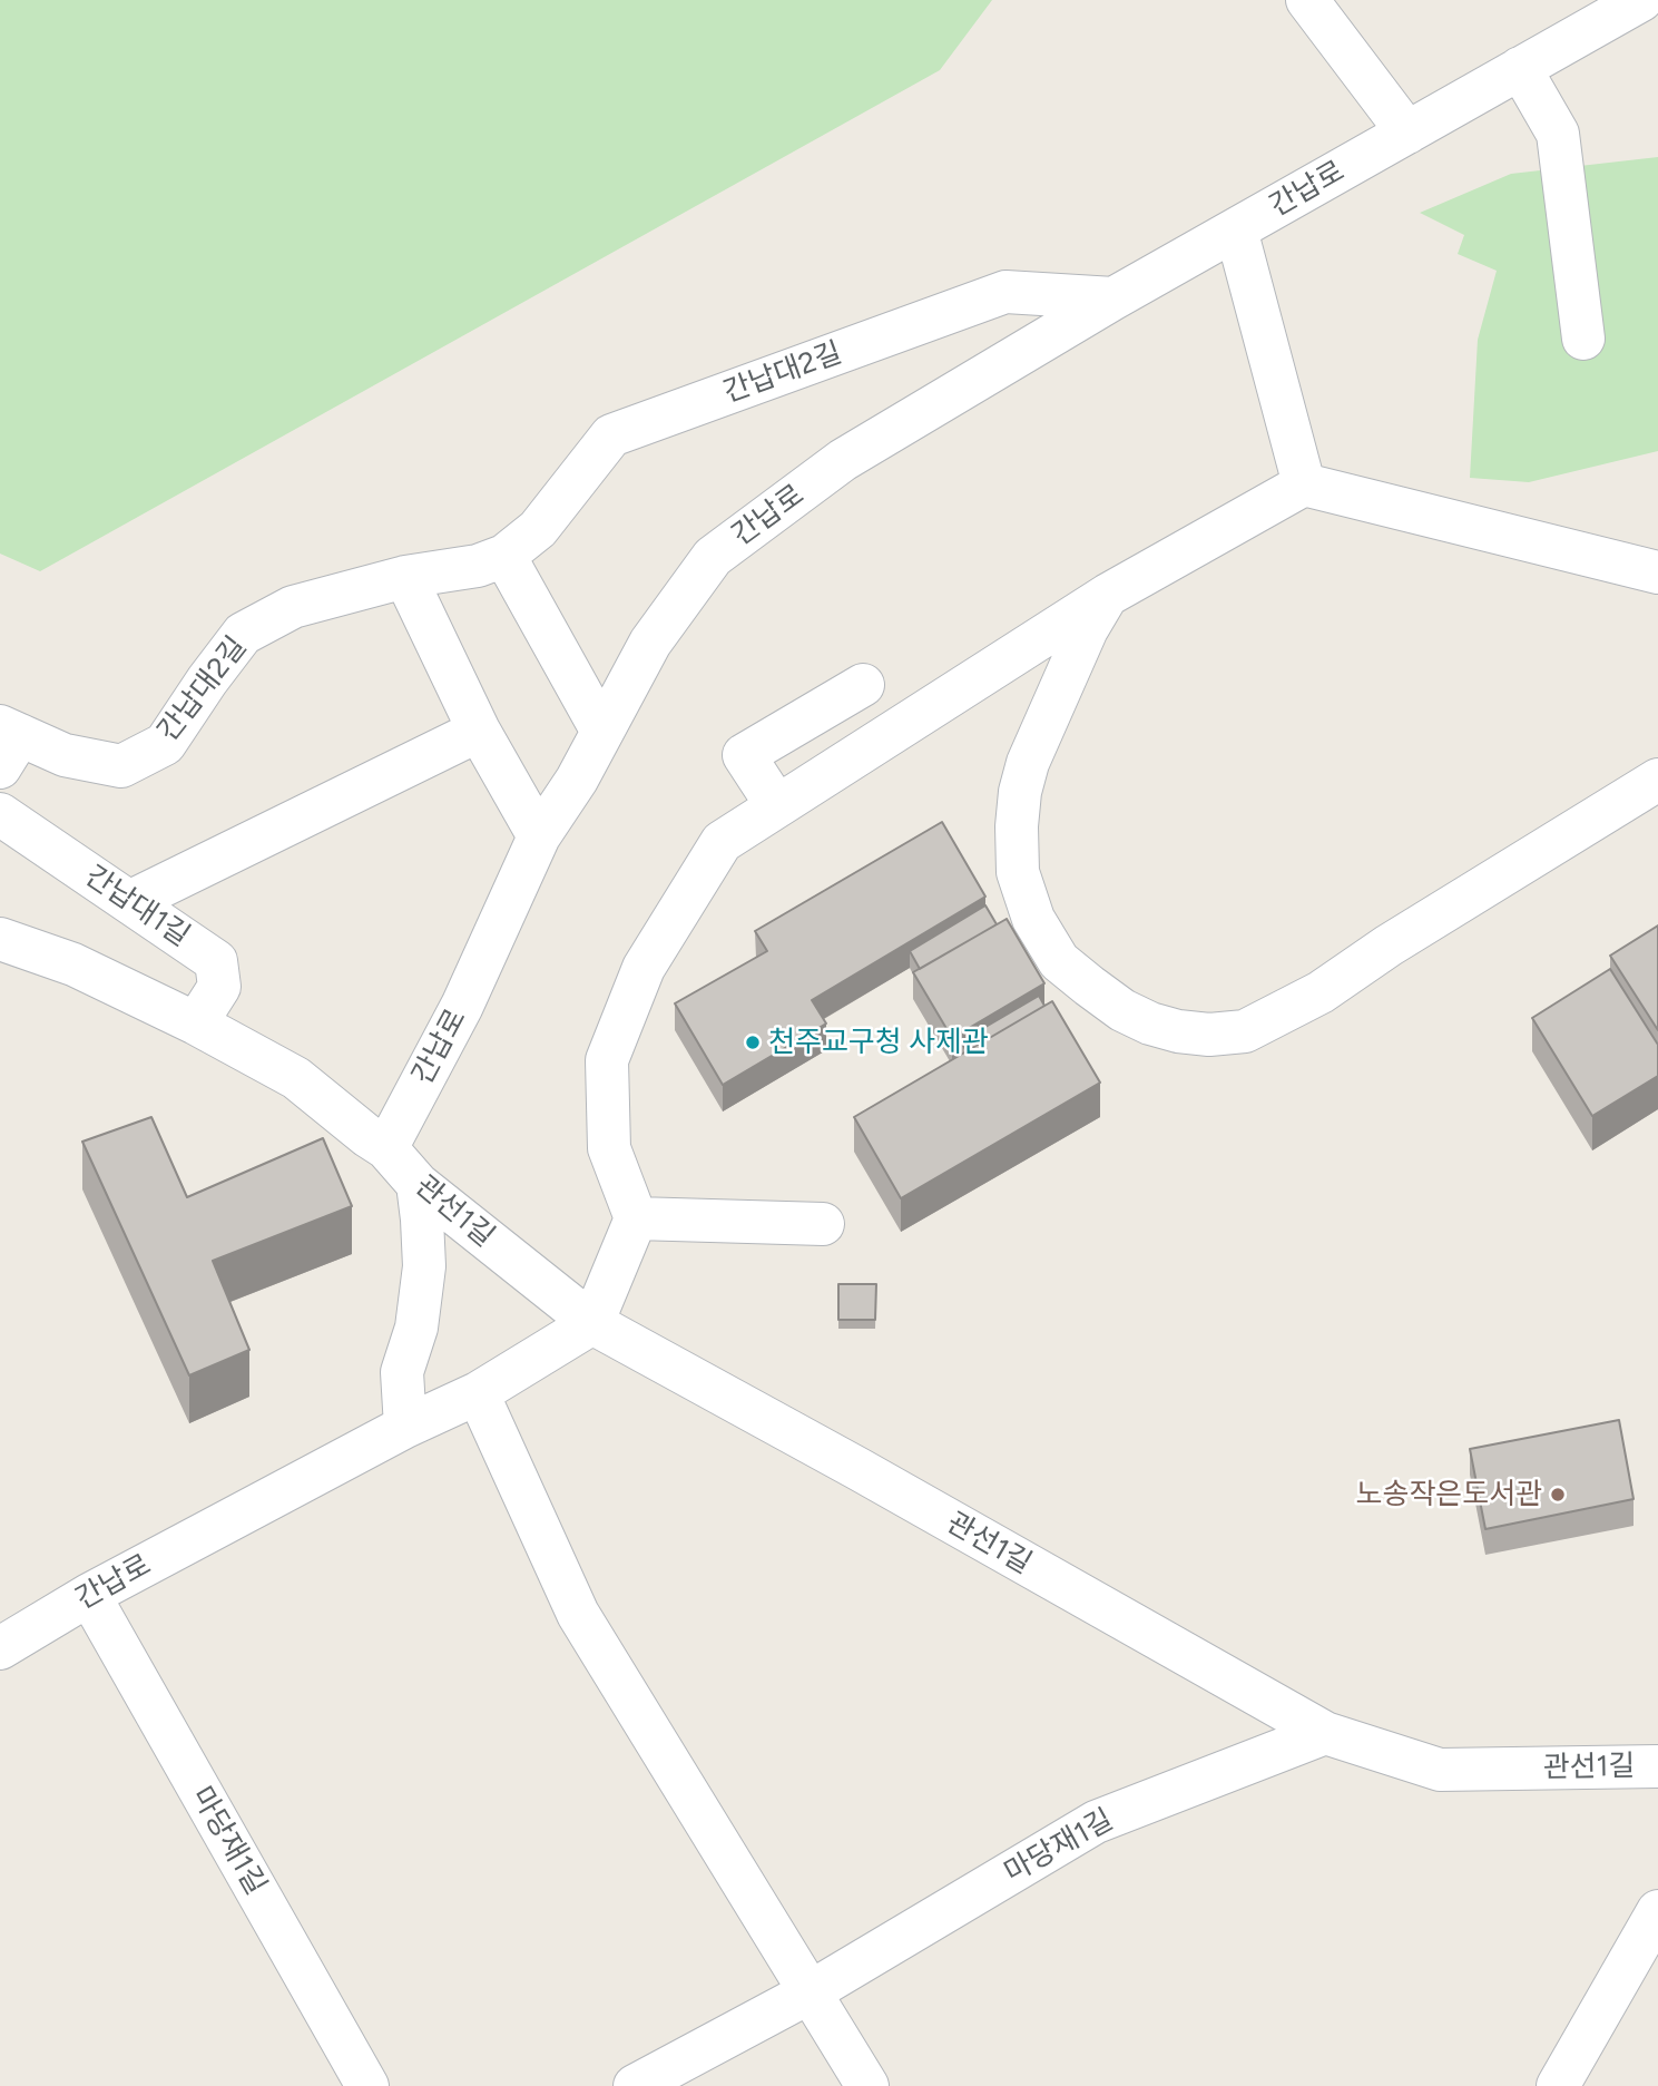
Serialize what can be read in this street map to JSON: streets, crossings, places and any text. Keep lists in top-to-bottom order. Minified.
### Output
{"streets":{"street":["간납로","간납대2길","간납대1길","관선1길","마당재1길"]},"crossings":[["간납로","간납대2길"],["간납로","관선1길"],["간납로","마당재1길"],["관선1길","마당재1길"]],"places":["천주교구청 사제관","노송작은도서관"]}
